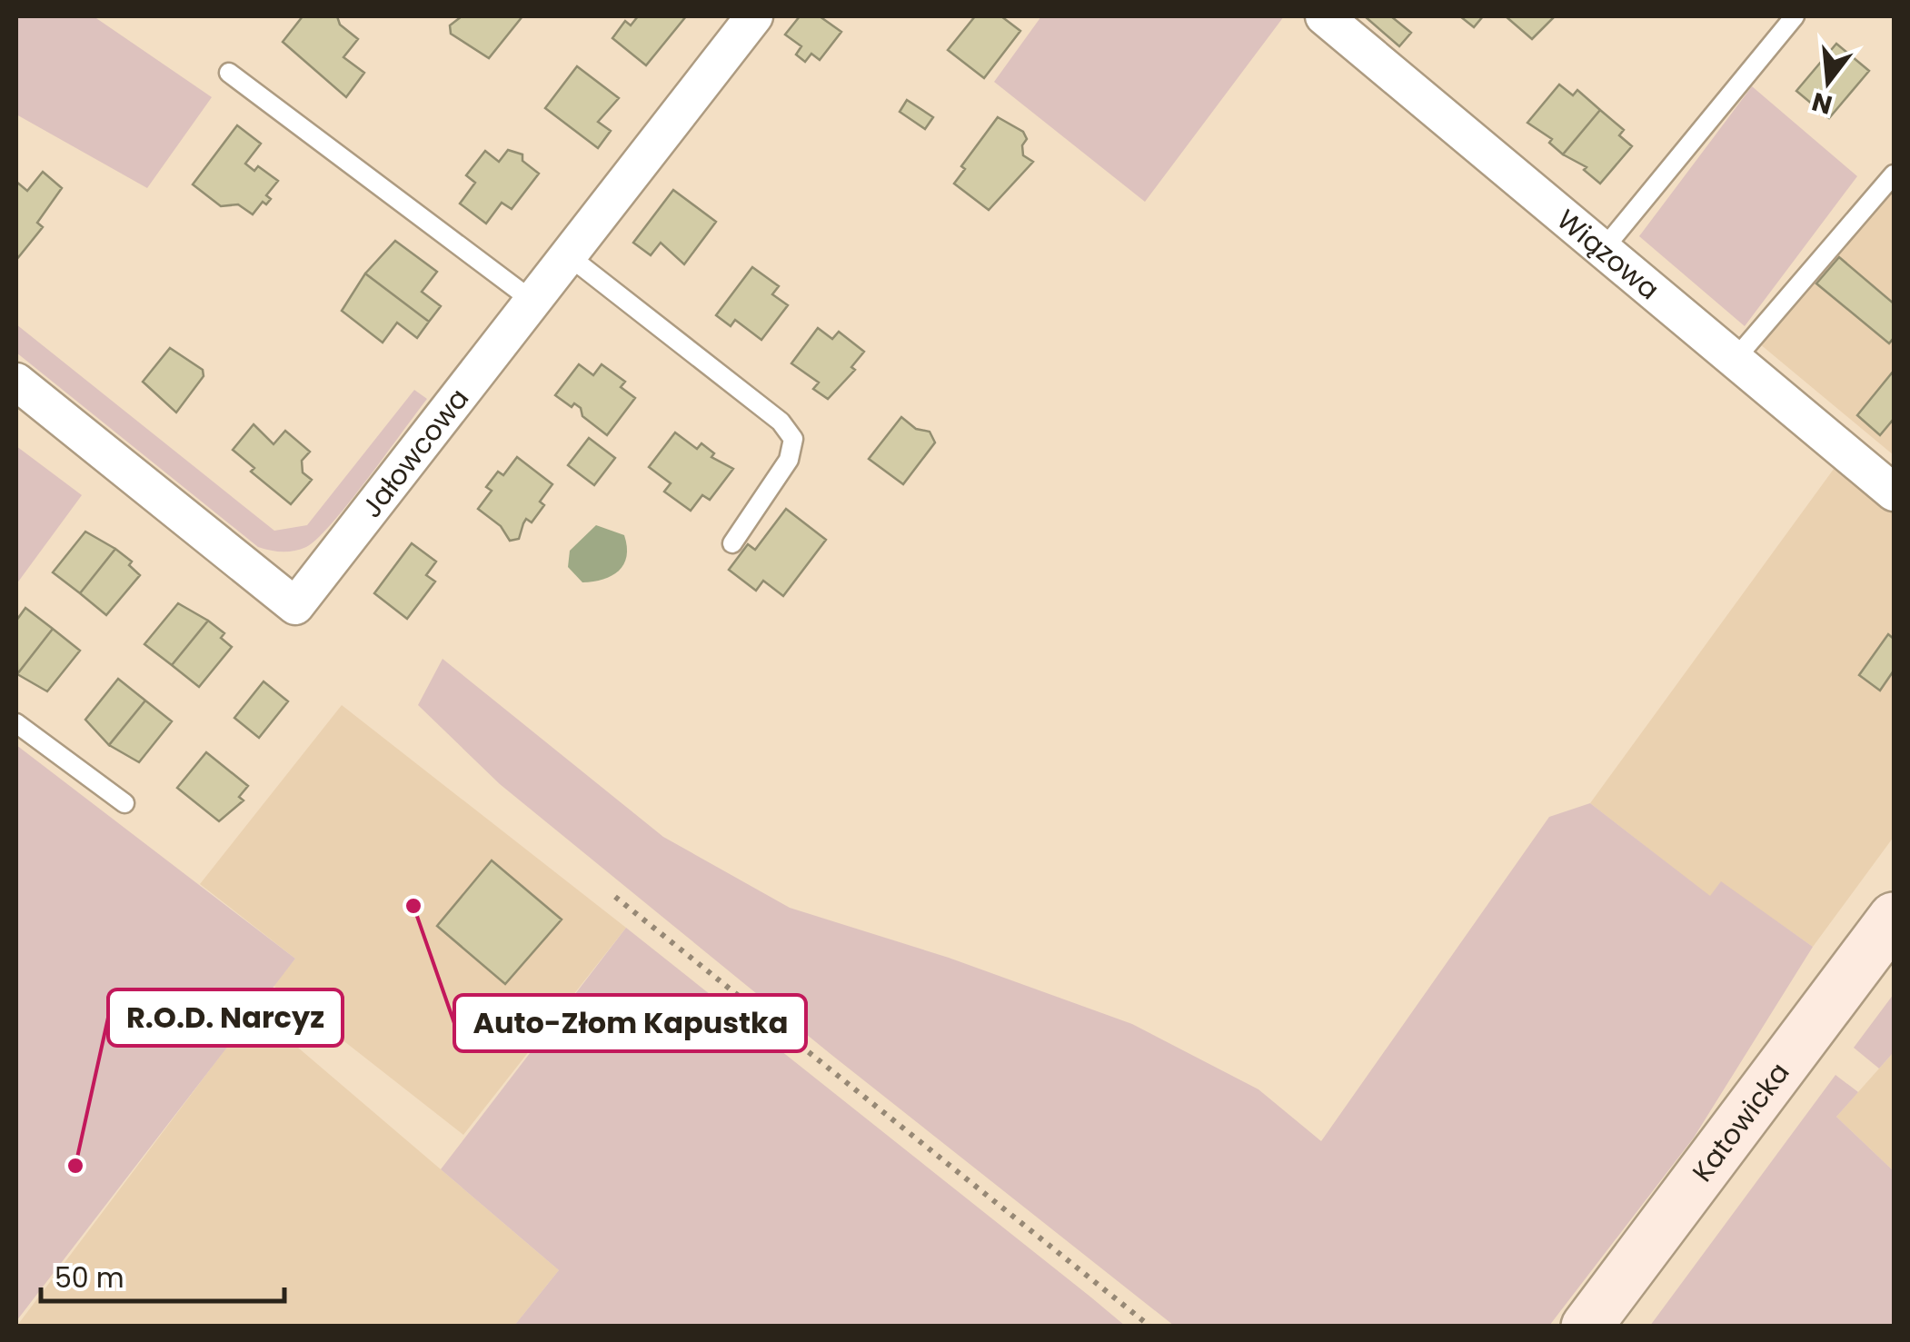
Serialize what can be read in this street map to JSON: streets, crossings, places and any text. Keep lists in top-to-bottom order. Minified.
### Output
{"streets":{"main road":["Katowicka"],"street":["Wiązowa","Jałowcowa"]},"places":["Auto-Złom Kapustka","R.O.D. Narcyz"],"scale_bar":"50 m","north":"bottom"}
